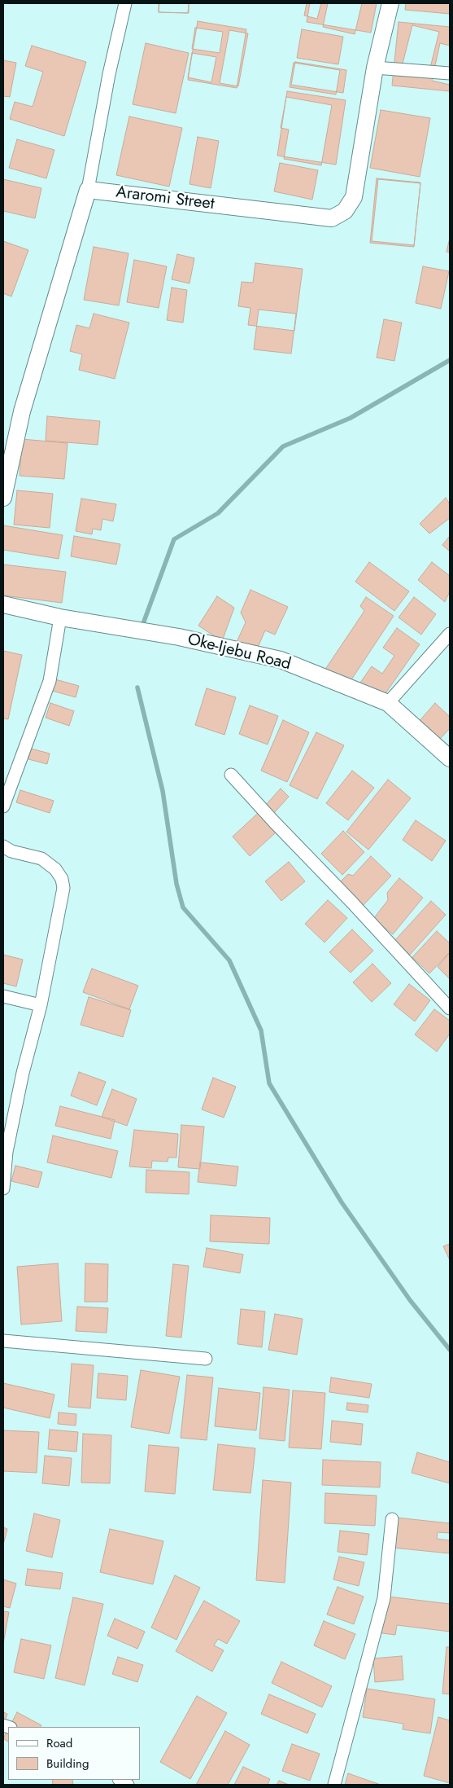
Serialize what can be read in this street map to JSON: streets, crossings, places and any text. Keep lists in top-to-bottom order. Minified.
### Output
{"streets":{"street":["Araromi Street","Oke-Ijebu Road"]},"legend":["Road","Building"]}
